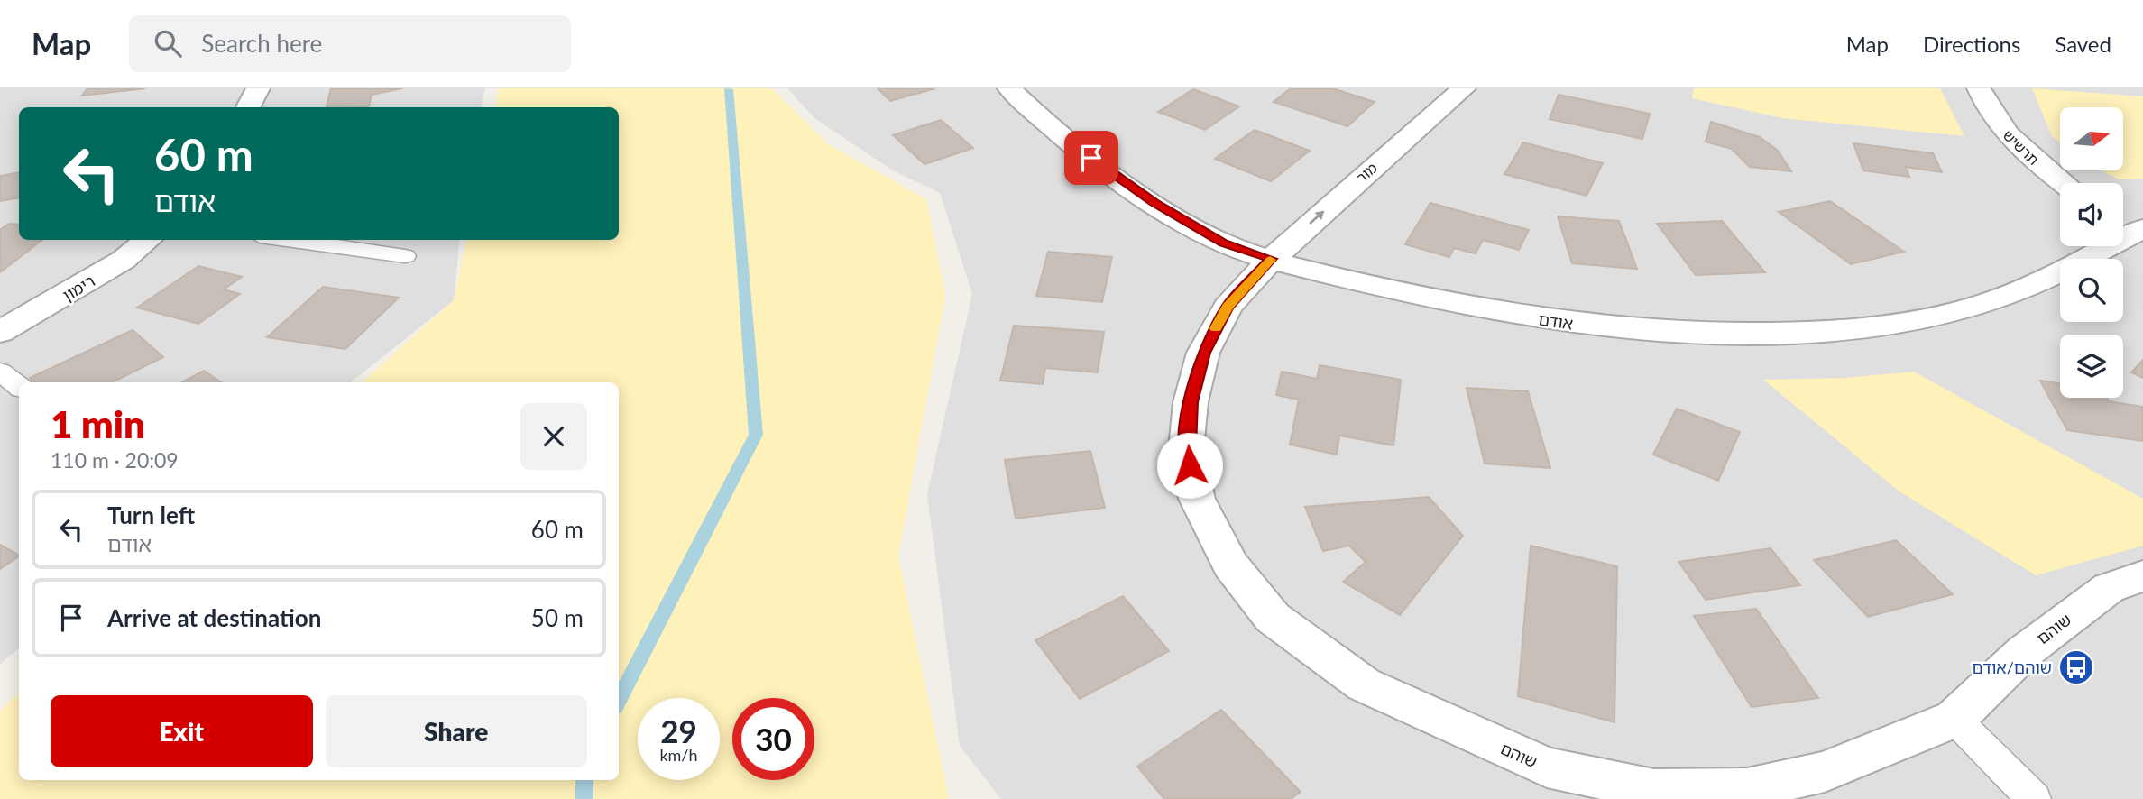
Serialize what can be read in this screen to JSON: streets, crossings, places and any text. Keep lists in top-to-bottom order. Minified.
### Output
{"streets":{"street":["תרשיש","מור","רימון","אודם","שוהם"]},"crossings":[["מור","אודם"],["מור","שוהם"],["אודם","שוהם"]],"one_way":["מור"],"places":{"bus stop":["שוהם/אודם"]},"north":"right","page":{"header":"Map","search":"Search here","nav":["Map","Directions","Saved"],"turn":["60 m","אודם"],"heading":["1 min","110 m · 20:09"],"list":[{"name":"Turn left","note":"אודם","value":"60 m"},{"name":"Arrive at destination","value":"50 m"}],"buttons":["Exit","Share"],"speed":"29 km/h","limit":"30"}}
